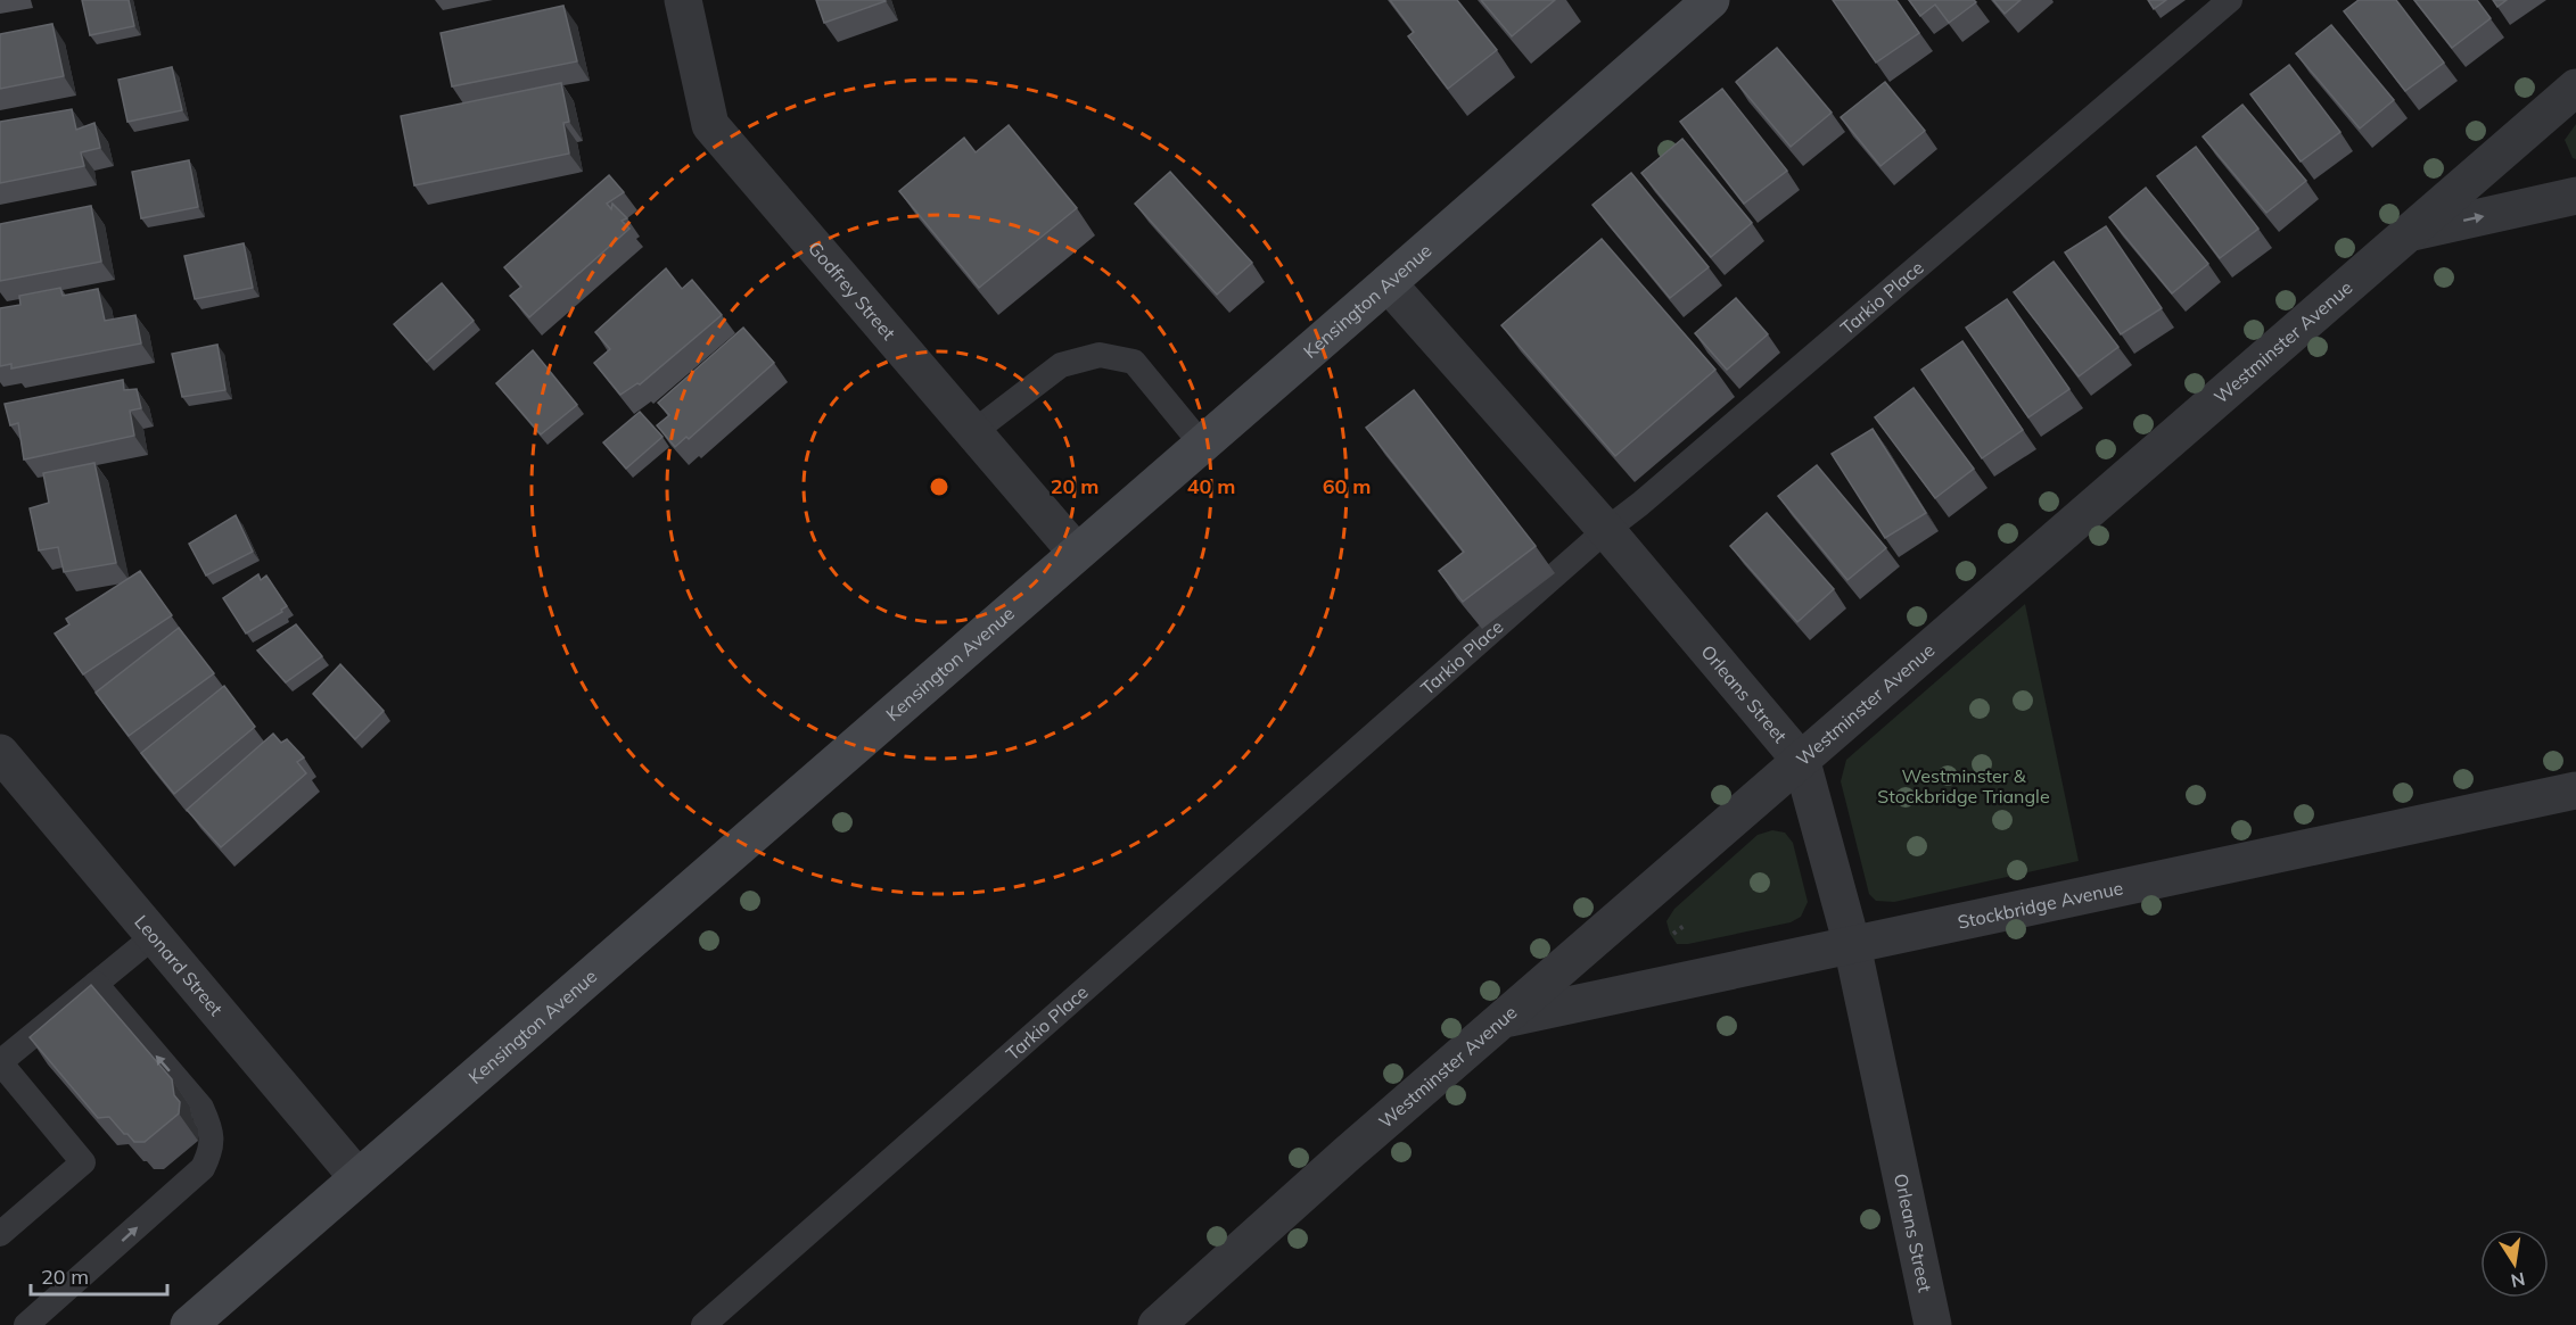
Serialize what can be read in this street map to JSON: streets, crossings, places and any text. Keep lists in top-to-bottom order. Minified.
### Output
{"streets":{"street":["Godfrey Street","Kensington Avenue","Westminster Avenue","Orleans Street","Stockbridge Avenue","Leonard Street"],"lane":["Tarkio Place"]},"crossings":[["Godfrey Street","Kensington Avenue"],["Tarkio Place","Orleans Street"],["Kensington Avenue","Orleans Street"],["Kensington Avenue","Leonard Street"],["Westminster Avenue","Orleans Street"],["Westminster Avenue","Stockbridge Avenue"],["Orleans Street","Stockbridge Avenue"]],"parks":["Westminster & Stockbridge Triangle"],"scale_bar":"20 m","north":"bottom","rings":["20 m","40 m","60 m"]}
